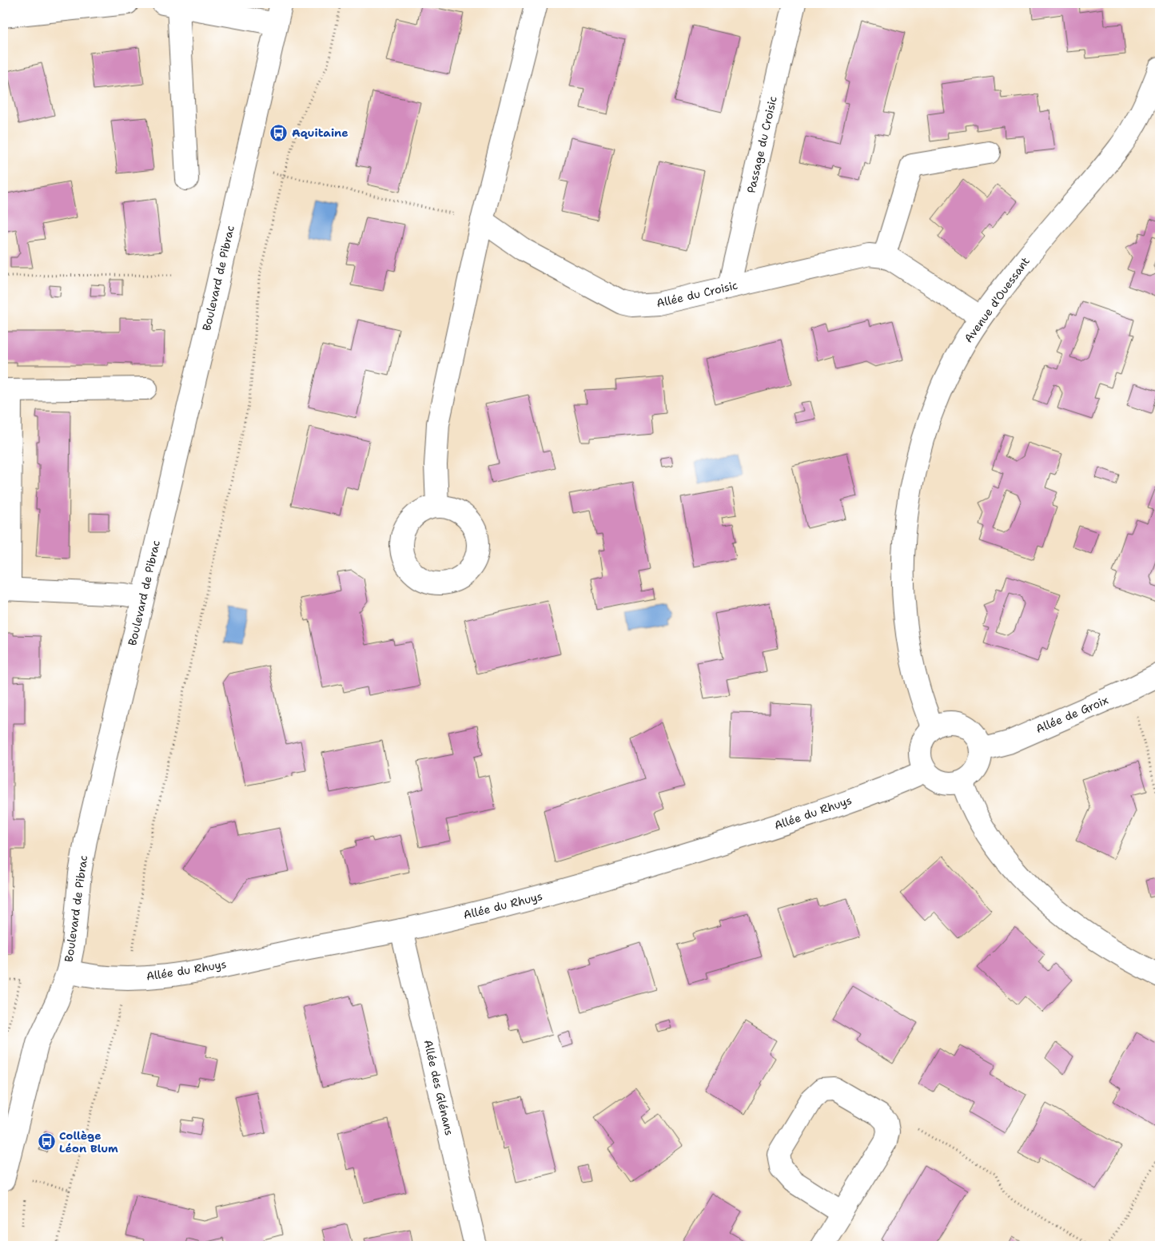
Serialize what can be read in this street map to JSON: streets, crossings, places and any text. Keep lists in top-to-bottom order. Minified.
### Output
{"streets":{"street":["Passage du Croisic","Boulevard de Pibrac","Allée du Croisic","Avenue d'Ouessant","Allée de Groix","Allée du Rhuys","Allée des Glénans"]},"crossings":[["Passage du Croisic","Allée du Croisic"],["Boulevard de Pibrac","Allée du Rhuys"],["Allée du Croisic","Avenue d'Ouessant"],["Avenue d'Ouessant","Allée de Groix"],["Avenue d'Ouessant","Allée du Rhuys"],["Allée de Groix","Allée du Rhuys"],["Allée du Rhuys","Allée des Glénans"]],"places":{"bus stop":["Aquitaine","Collège Léon Blum"]}}
